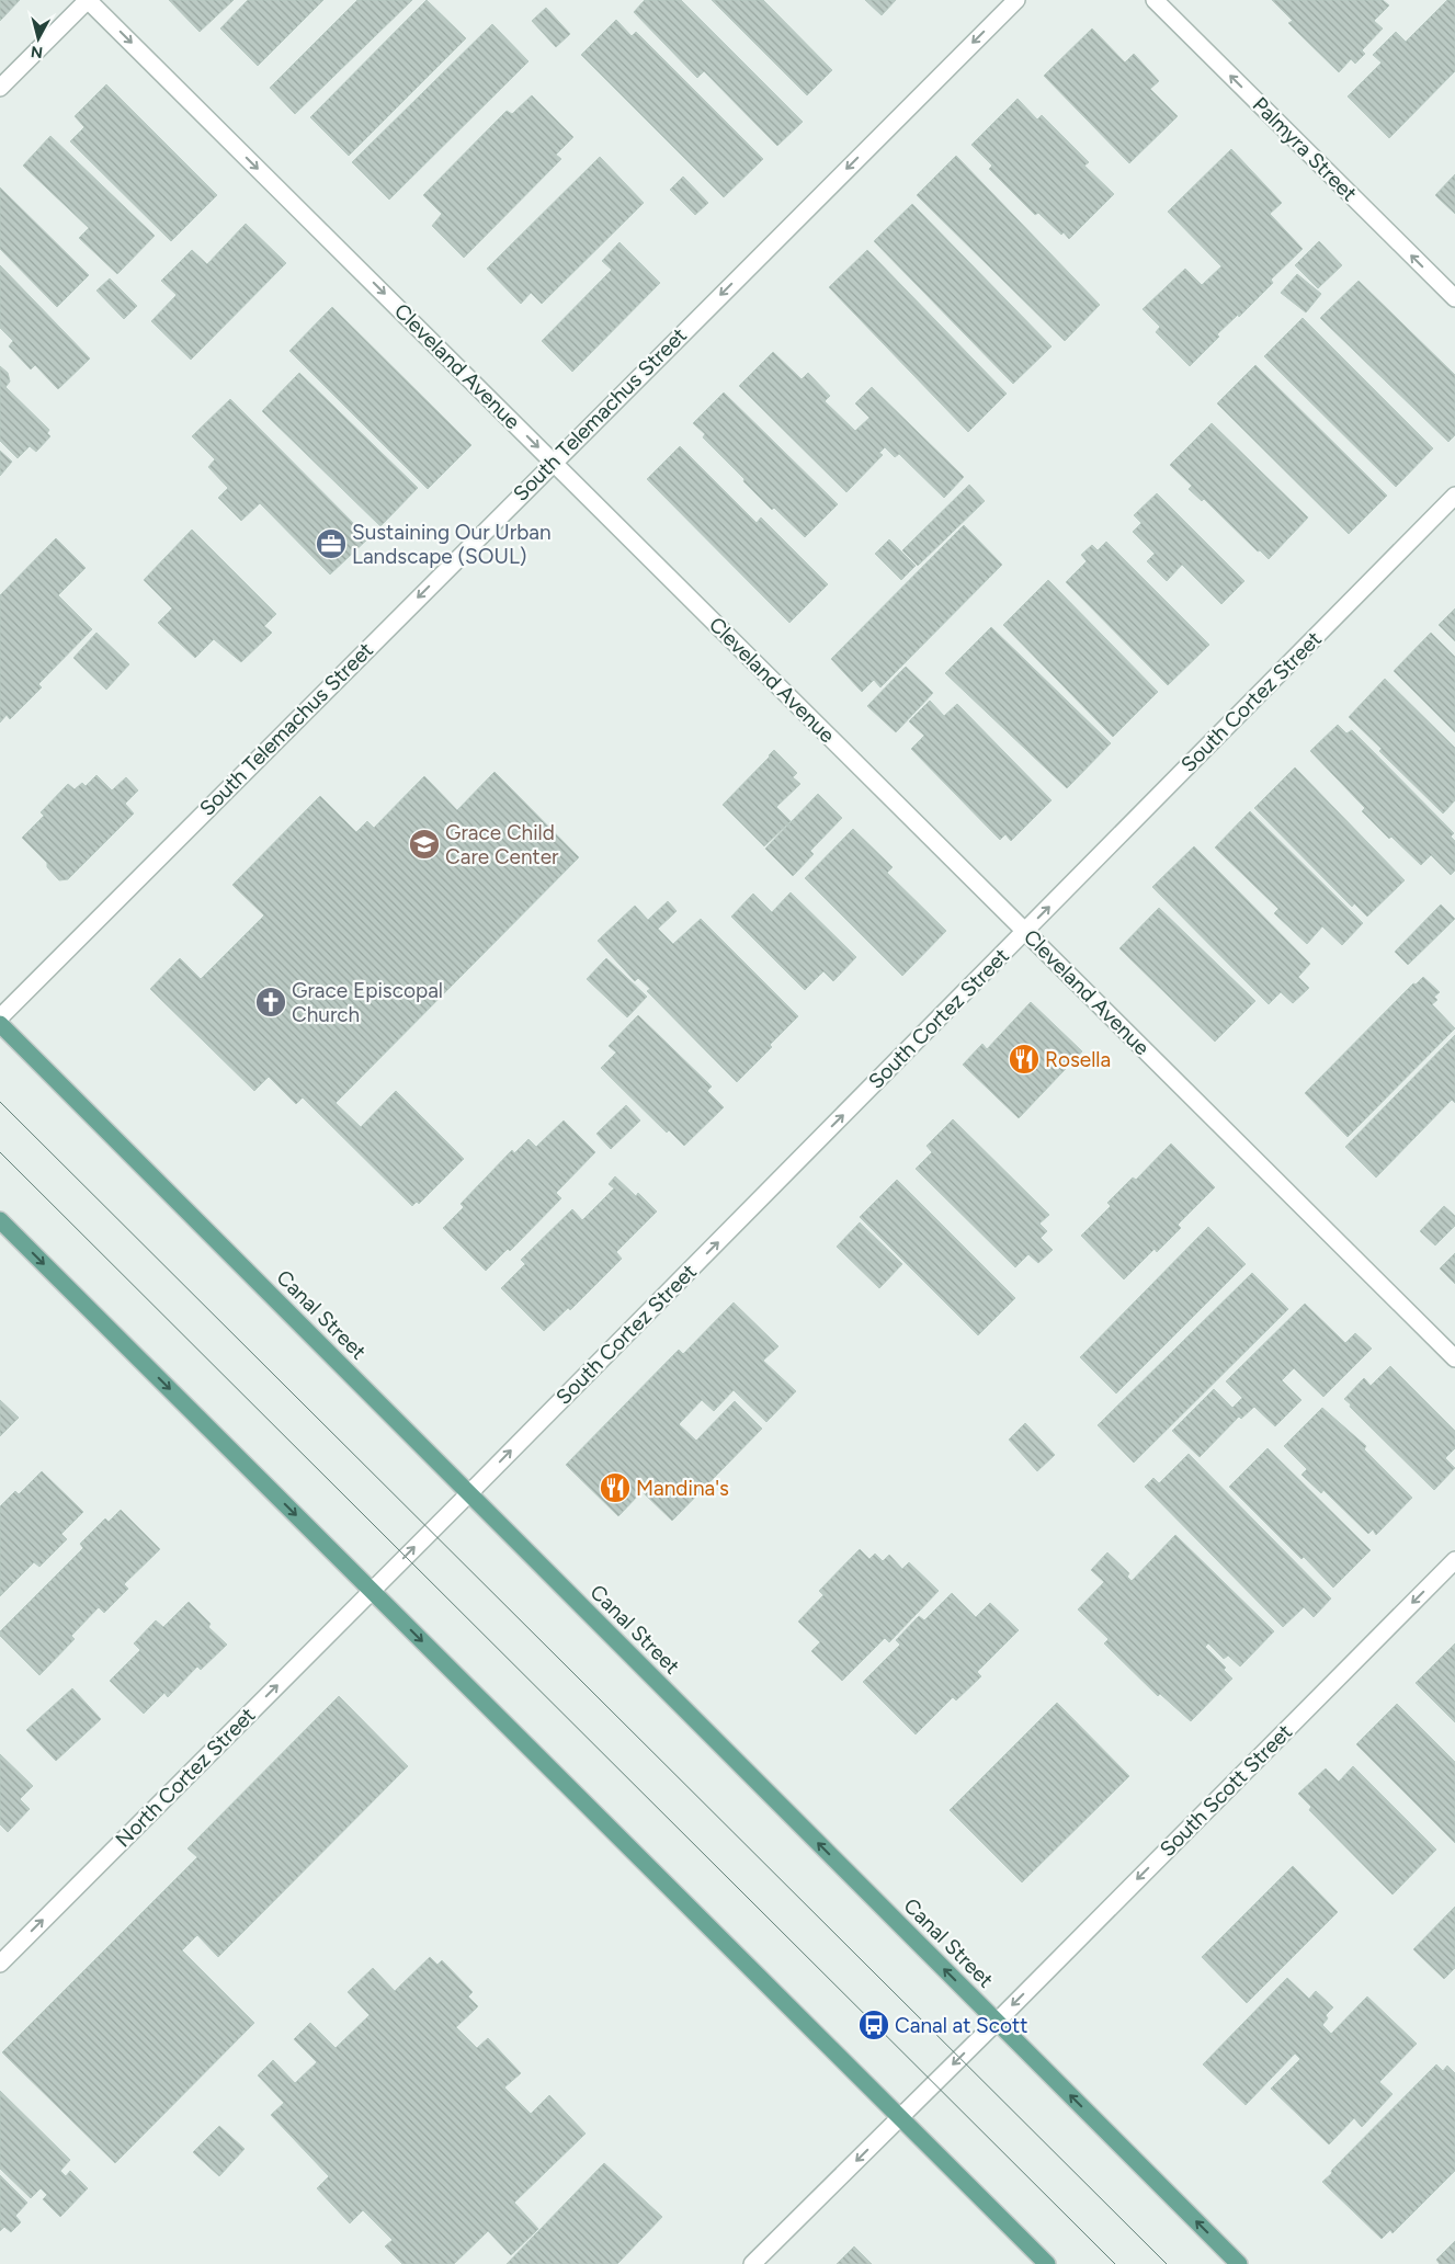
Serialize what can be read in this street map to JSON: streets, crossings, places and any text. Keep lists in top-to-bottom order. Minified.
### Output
{"streets":{"main road":["Canal Street"],"street":["Palmyra Street","Cleveland Avenue","South Telemachus Street","South Cortez Street","North Cortez Street","South Scott Street"]},"crossings":[["Cleveland Avenue","South Telemachus Street"],["Cleveland Avenue","South Cortez Street"],["South Cortez Street","Canal Street"],["South Cortez Street","North Cortez Street"],["Canal Street","South Scott Street"]],"one_way":["Palmyra Street","South Telemachus Street","South Cortez Street","North Cortez Street","South Scott Street"],"places":{"office":["Sustaining Our Urban Landscape (SOUL)"],"school or university":["Grace Child Care Center"],"church":["Grace Episcopal Church"],"restaurant":["Rosella","Mandina's"],"bus stop":["Canal at Scott"]},"north":"bottom"}
